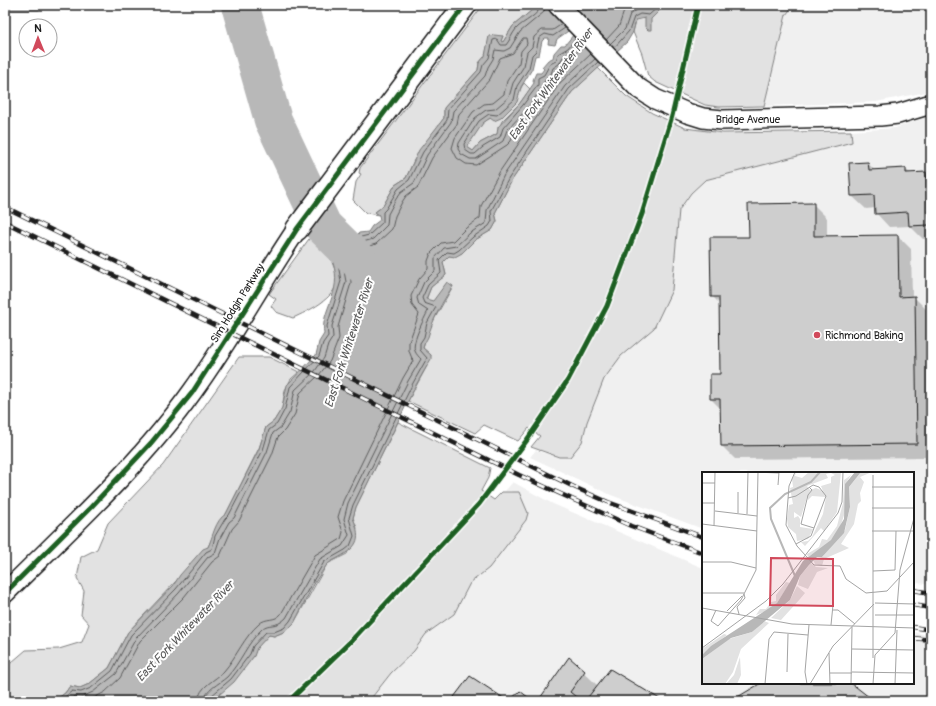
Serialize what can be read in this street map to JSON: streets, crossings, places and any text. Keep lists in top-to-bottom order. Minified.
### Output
{"streets":{"street":["Bridge Avenue","Sim Hodgin Parkway"]},"water":["East Fork Whitewater River"],"places":["Richmond Baking"],"north":"top"}
